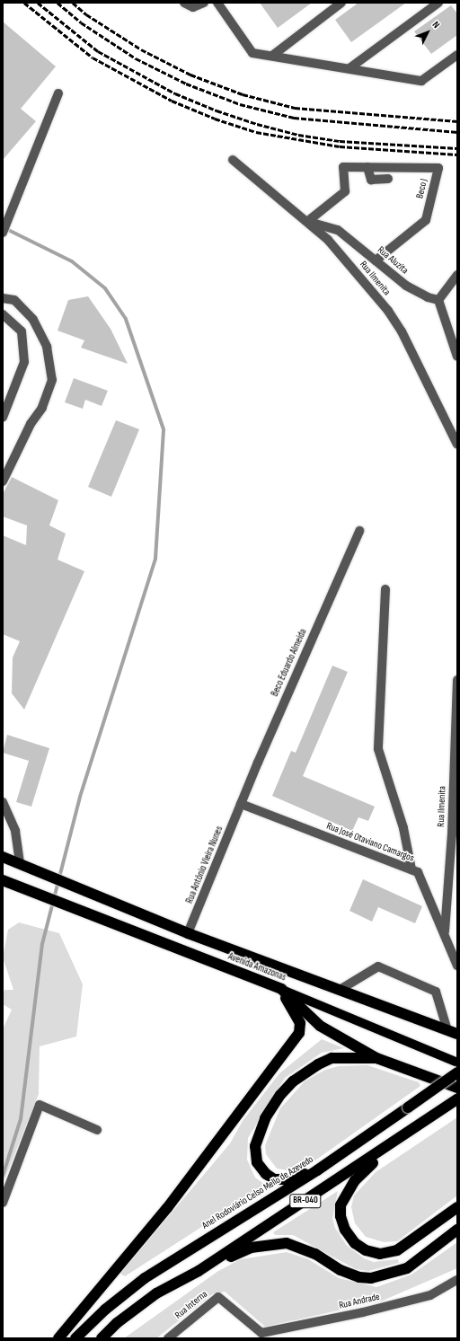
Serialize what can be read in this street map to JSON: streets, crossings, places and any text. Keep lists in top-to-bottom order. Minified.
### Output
{"streets":{"highway":["Avenida Amazonas","Anel Rodoviário Celso Mello de Azevedo","BR-040"],"street":["Beco J","Rua Aluzita","Rua Ilmenita","Beco Eduardo Almeida","Rua José Otaviano Camargos","Rua Antônio Vieira Nunes","Rua Andrade","Rua Interna"]},"crossings":[["Beco J","Rua Aluzita"],["Rua Aluzita","Rua Ilmenita"],["Rua Ilmenita","Rua José Otaviano Camargos"],["Beco Eduardo Almeida","Rua José Otaviano Camargos"],["Beco Eduardo Almeida","Rua Antônio Vieira Nunes"],["Rua José Otaviano Camargos","Rua Antônio Vieira Nunes"],["Rua Antônio Vieira Nunes","Avenida Amazonas"],["Rua Andrade","Rua Interna"]],"north":"top right"}
